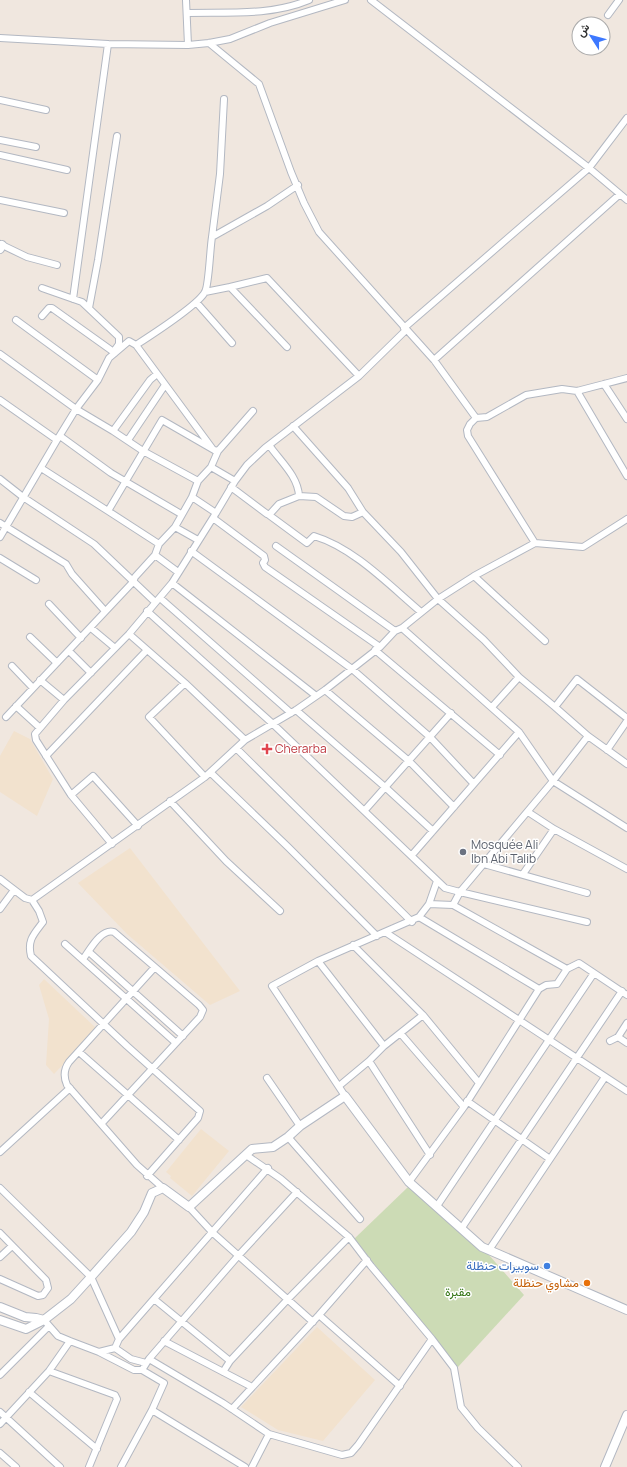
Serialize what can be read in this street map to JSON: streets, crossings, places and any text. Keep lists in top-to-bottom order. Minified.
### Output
{"parks":["مقبرة"],"places":{"health":["Cherarba"],"other":["Mosquée Ali Ibn Abi Talib","سوبيرات حنظلة","مشاوي حنظلة"]},"north":"top left"}
